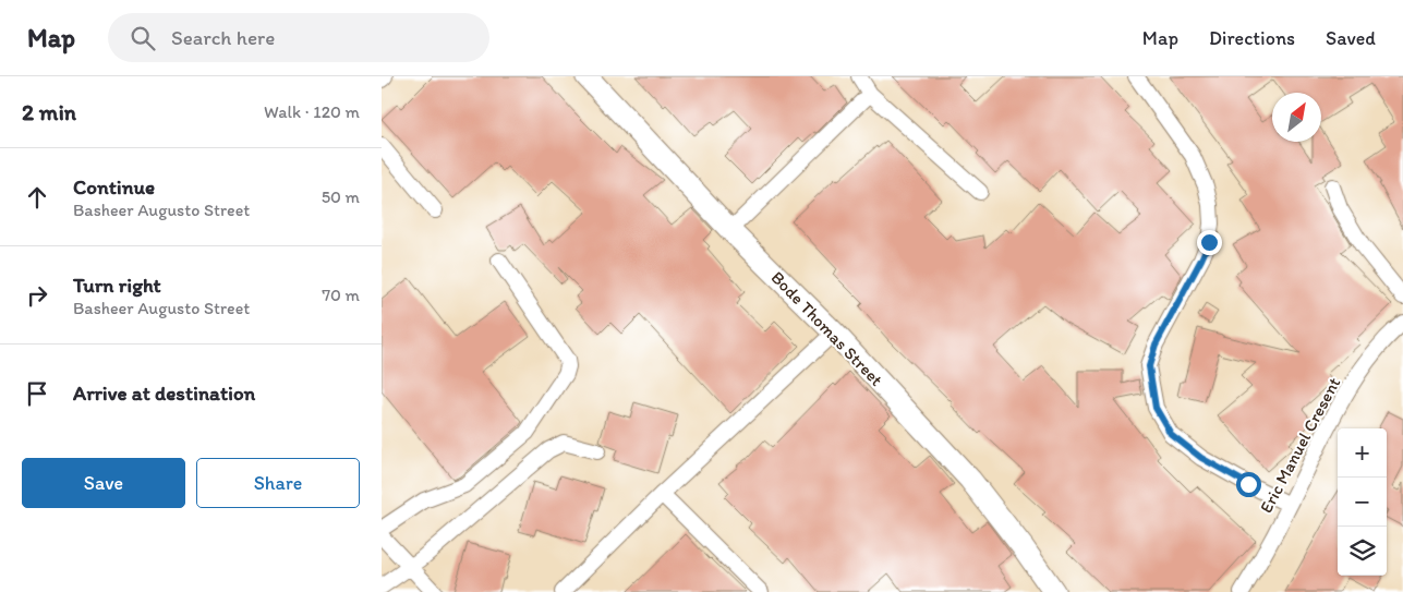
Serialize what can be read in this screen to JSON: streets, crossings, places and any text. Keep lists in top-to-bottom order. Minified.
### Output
{"streets":{"main road":["Bode Thomas Street"],"street":["Eric Manuel Cresent"]},"north":"top right","page":{"header":"Map","search":"Search here","nav":["Map","Directions","Saved"],"heading":["2 min","Walk · 120 m"],"list":[["Continue","Basheer Augusto Street","50 m"],["Turn right","Basheer Augusto Street","70 m"],"Arrive at destination"],"map_buttons":["+","−"],"buttons":["Save","Share"]}}
